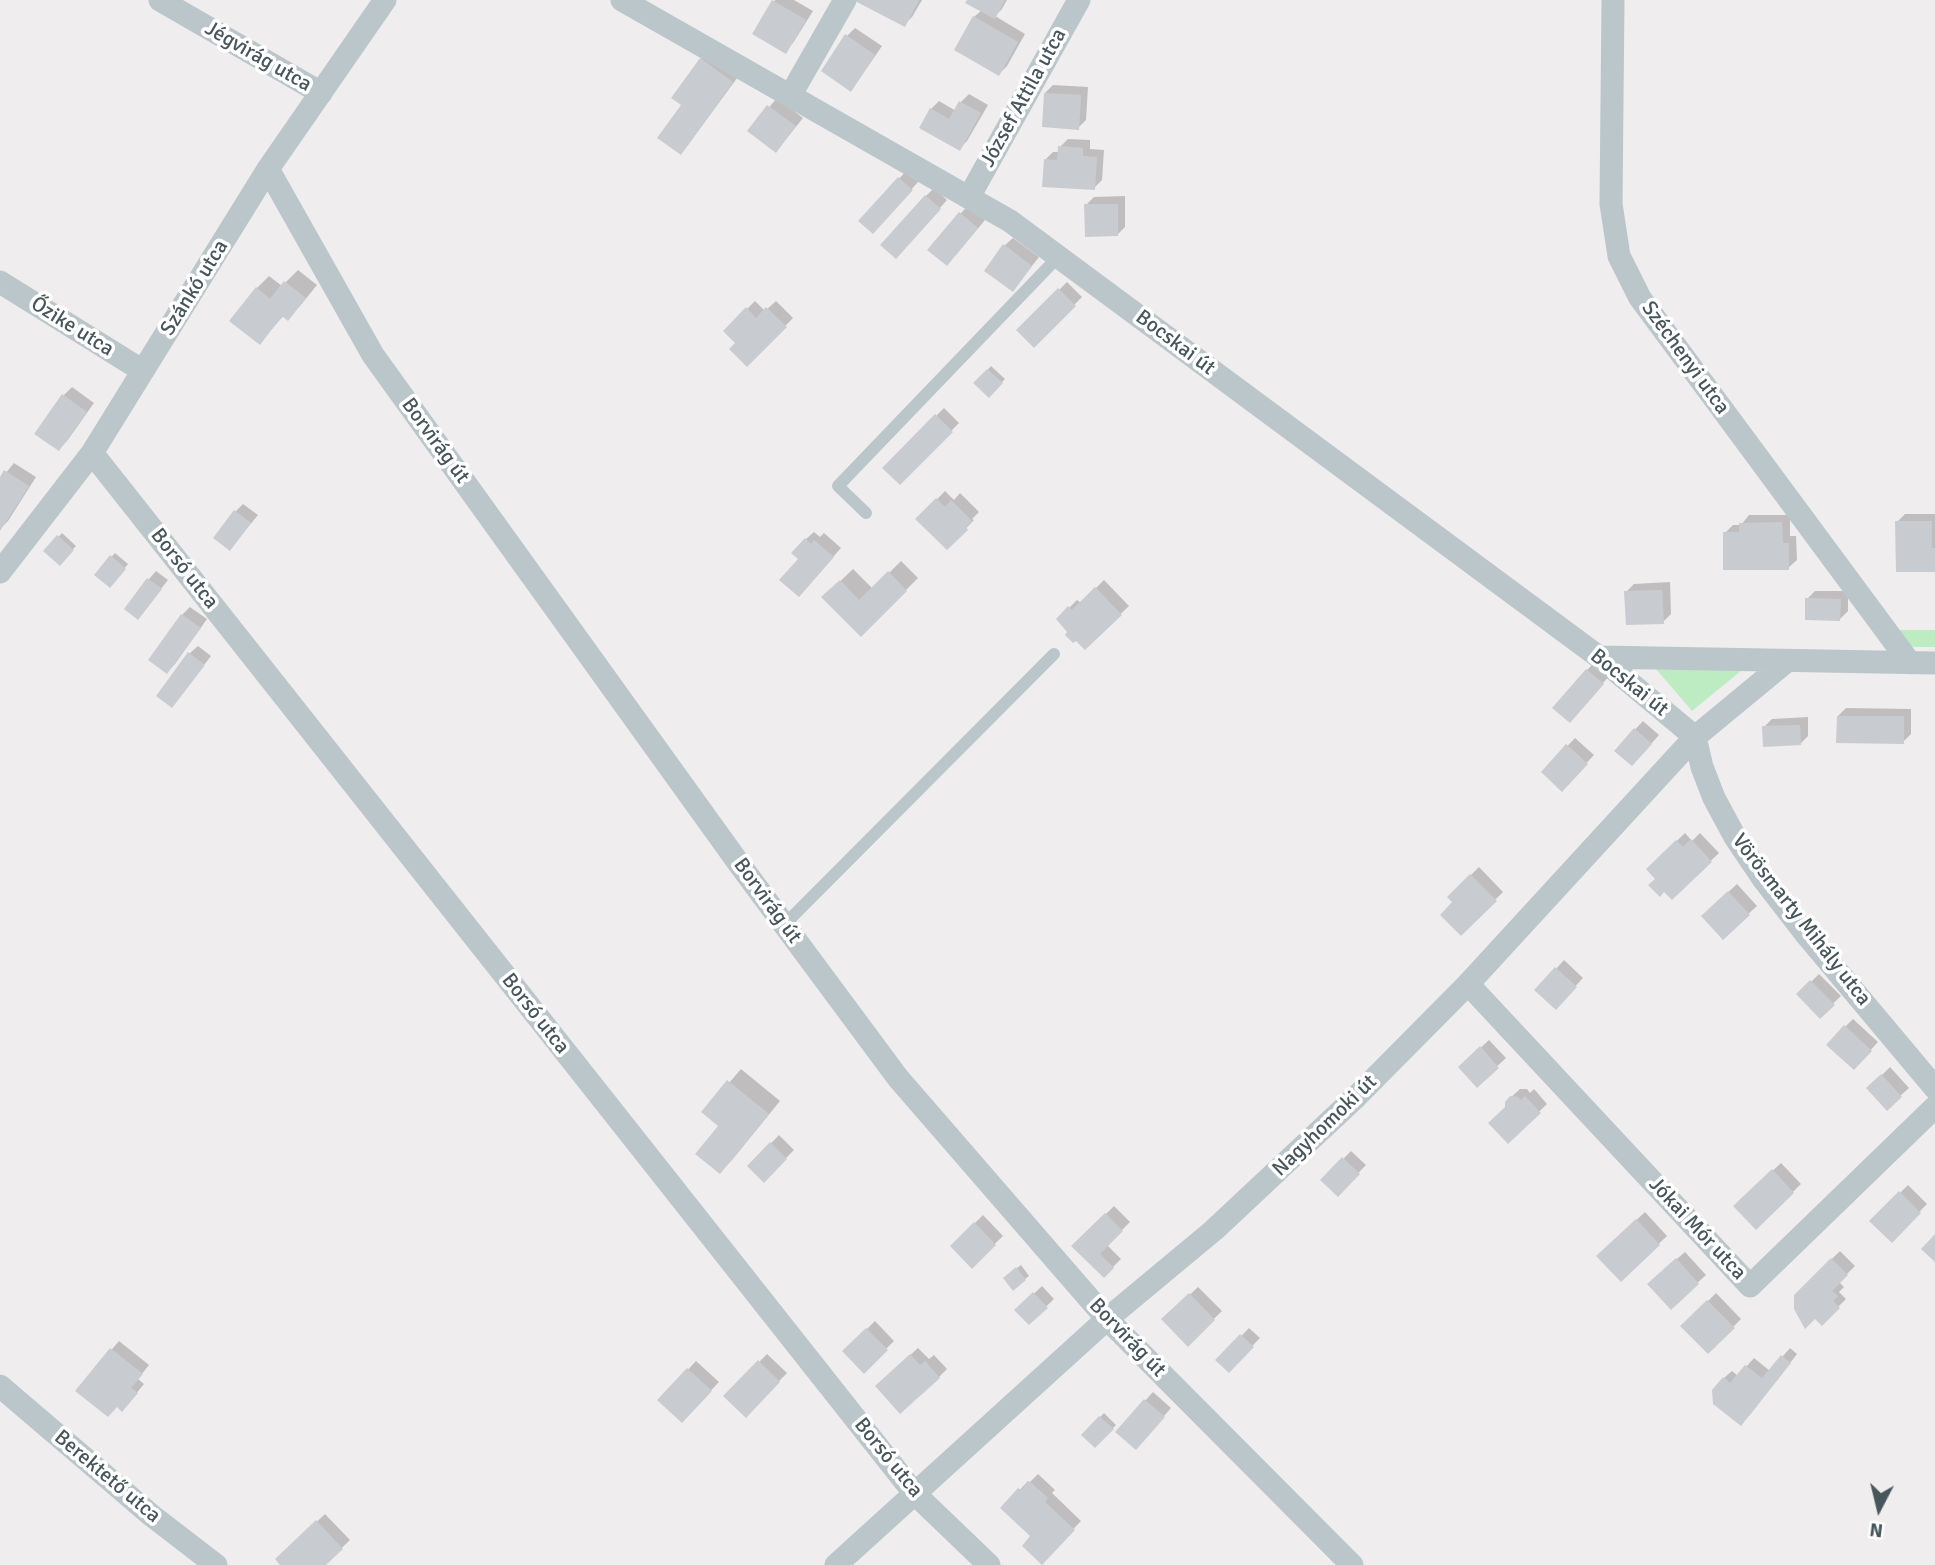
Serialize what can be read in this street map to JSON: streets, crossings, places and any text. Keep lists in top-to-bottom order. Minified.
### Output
{"streets":{"street":["Jégvirág utca","József Attila utca","Szánkó utca","Őzike utca","Bocskai út","Széchenyi utca","Borvirág út","Borsó utca","Vörösmarty Mihály utca","Nagyhomoki út","Jókai Mór utca","Berektető utca"]},"crossings":[["Jégvirág utca","Szánkó utca"],["József Attila utca","Bocskai út"],["Szánkó utca","Őzike utca"],["Szánkó utca","Borvirág út"],["Szánkó utca","Borsó utca"],["Bocskai út","Vörösmarty Mihály utca"],["Bocskai út","Nagyhomoki út"],["Borvirág út","Nagyhomoki út"],["Borsó utca","Nagyhomoki út"],["Vörösmarty Mihály utca","Nagyhomoki út"],["Nagyhomoki út","Jókai Mór utca"]],"north":"bottom"}
